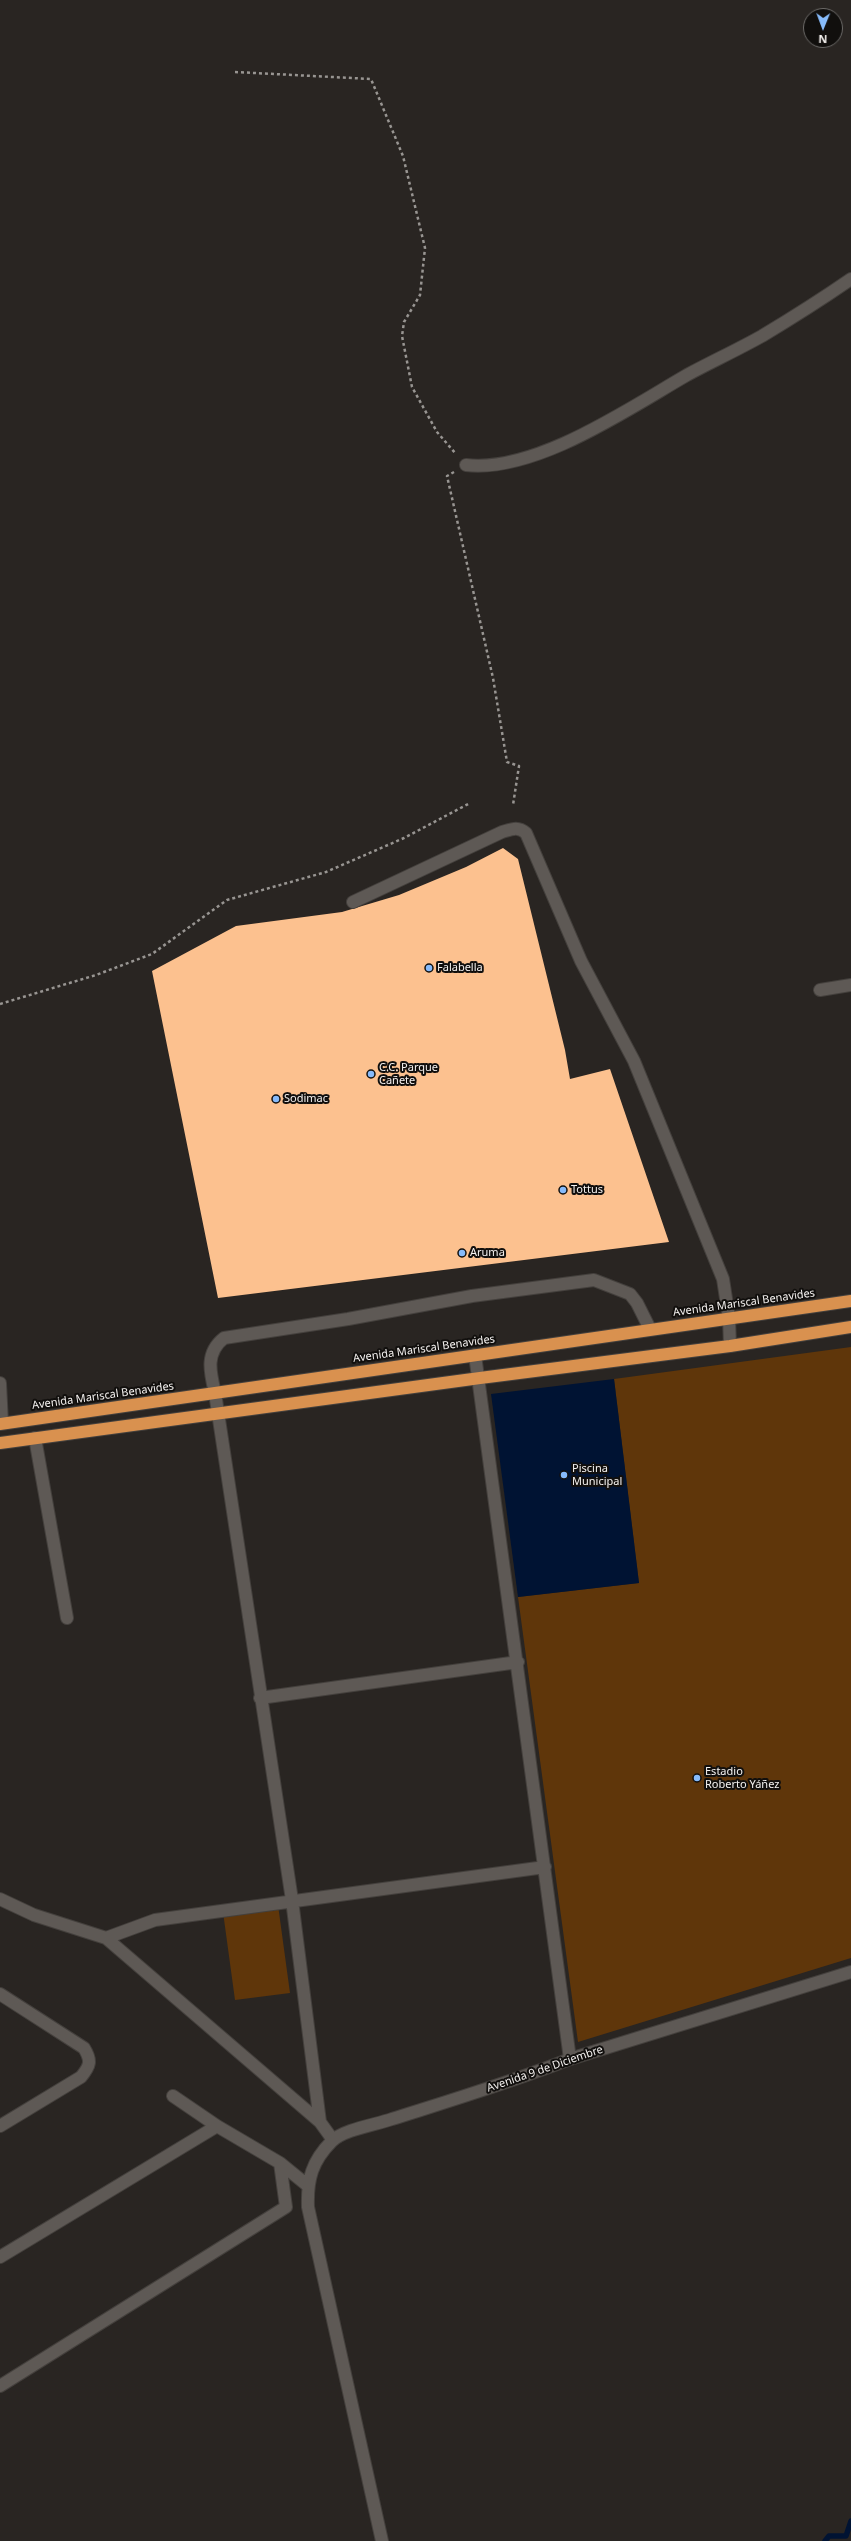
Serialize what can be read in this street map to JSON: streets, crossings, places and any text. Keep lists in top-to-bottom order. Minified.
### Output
{"streets":{"highway":["Avenida Mariscal Benavides"],"street":["Avenida 9 de Diciembre"]},"places":["Falabella","C.C. Parque Cañete","Sodimac","Tottus","Aruma","Piscina Municipal","Estadio Roberto Yáñez"],"north":"bottom"}
